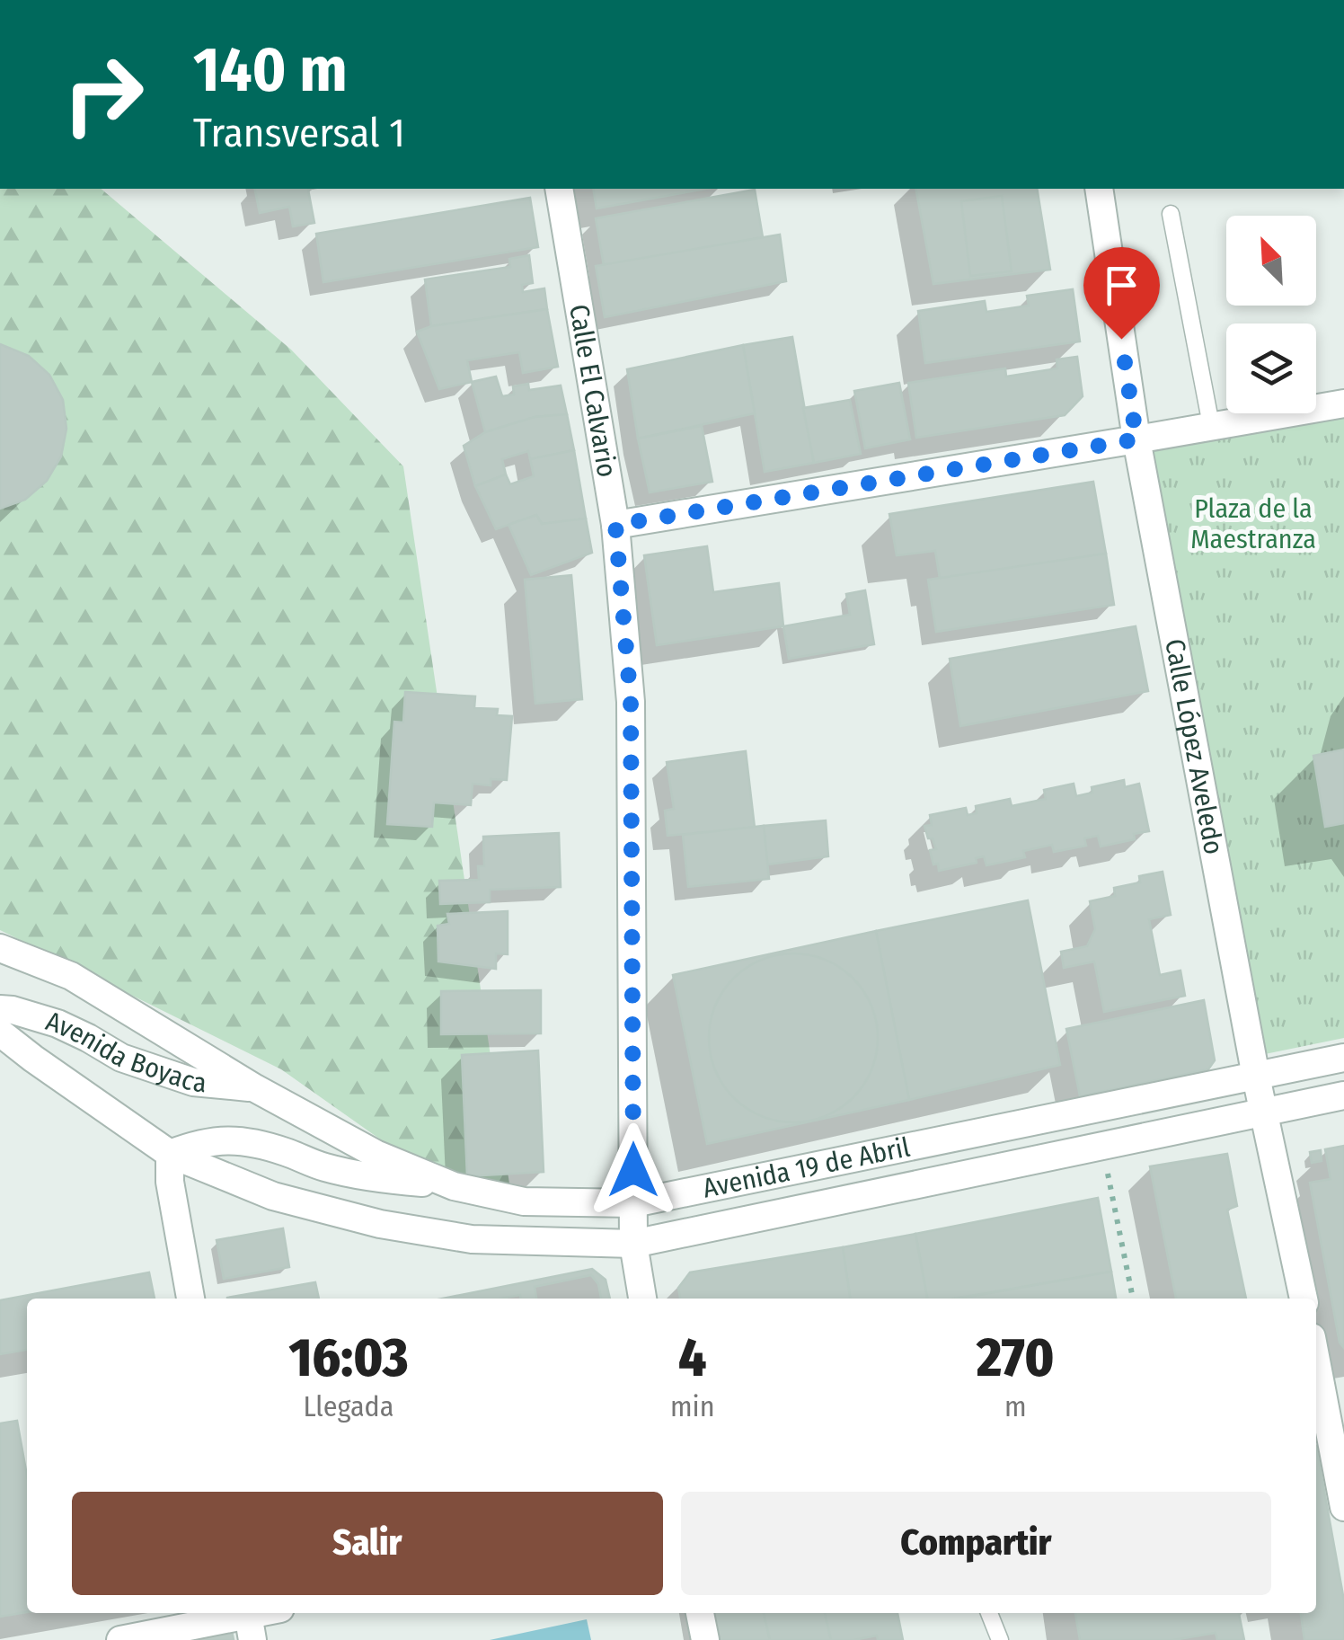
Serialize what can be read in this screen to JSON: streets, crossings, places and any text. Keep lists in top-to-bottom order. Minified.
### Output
{"streets":{"street":["Calle El Calvario","Calle López Aveledo","Avenida Boyaca","Avenida 19 de Abril"]},"crossings":[["Calle El Calvario","Avenida 19 de Abril"],["Calle López Aveledo","Avenida 19 de Abril"],["Avenida Boyaca","Avenida 19 de Abril"]],"parks":["Plaza de la Maestranza"],"north":"top left","page":{"turn":["140 m","Transversal 1"],"eta":["16:03","Llegada","4","min","270","m"],"buttons":["Salir","Compartir"]}}
